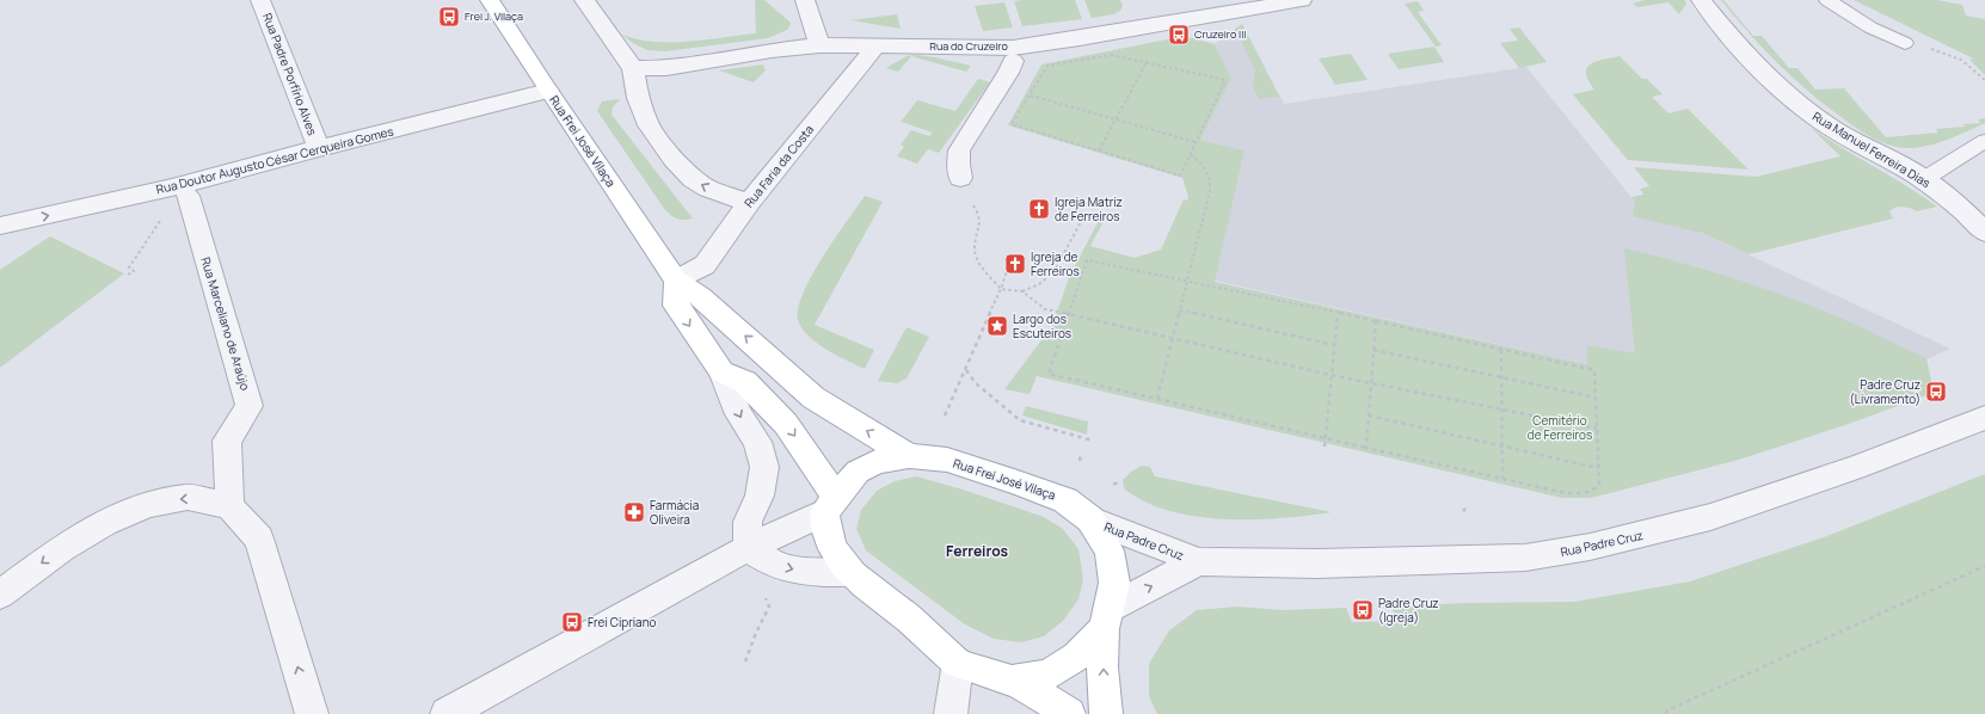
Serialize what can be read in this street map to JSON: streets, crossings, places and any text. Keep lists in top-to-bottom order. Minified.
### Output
{"streets":{"main road":["Rua Frei José Vilaça"],"street":["Rua do Cruzeiro","Rua Padre Porfírio Alves","Rua Manuel Ferreira Dias","Rua Doutor Augusto César Cerqueira Gomes","Rua Faria da Costa","Rua Marceliano de Araújo","Rua Padre Cruz"]},"crossings":[["Rua do Cruzeiro","Rua Faria da Costa"],["Rua Padre Porfírio Alves","Rua Doutor Augusto César Cerqueira Gomes"],["Rua Frei José Vilaça","Rua Doutor Augusto César Cerqueira Gomes"],["Rua Frei José Vilaça","Rua Faria da Costa"],["Rua Frei José Vilaça","Rua Padre Cruz"]],"one_way":["Rua Doutor Augusto César Cerqueira Gomes"],"districts":["Ferreiros"],"parks":["Cemitério de Ferreiros"],"places":{"bus stop":["Frei J. Vilaça","Cruzeiro III","Padre Cruz (Livramento)","Padre Cruz (Igreja)","Frei Cipriano"],"church":["Igreja Matriz de Ferreiros","Igreja de Ferreiros"],"place":["Largo dos Escuteiros"],"pharmacy":["Farmácia Oliveira"]}}
